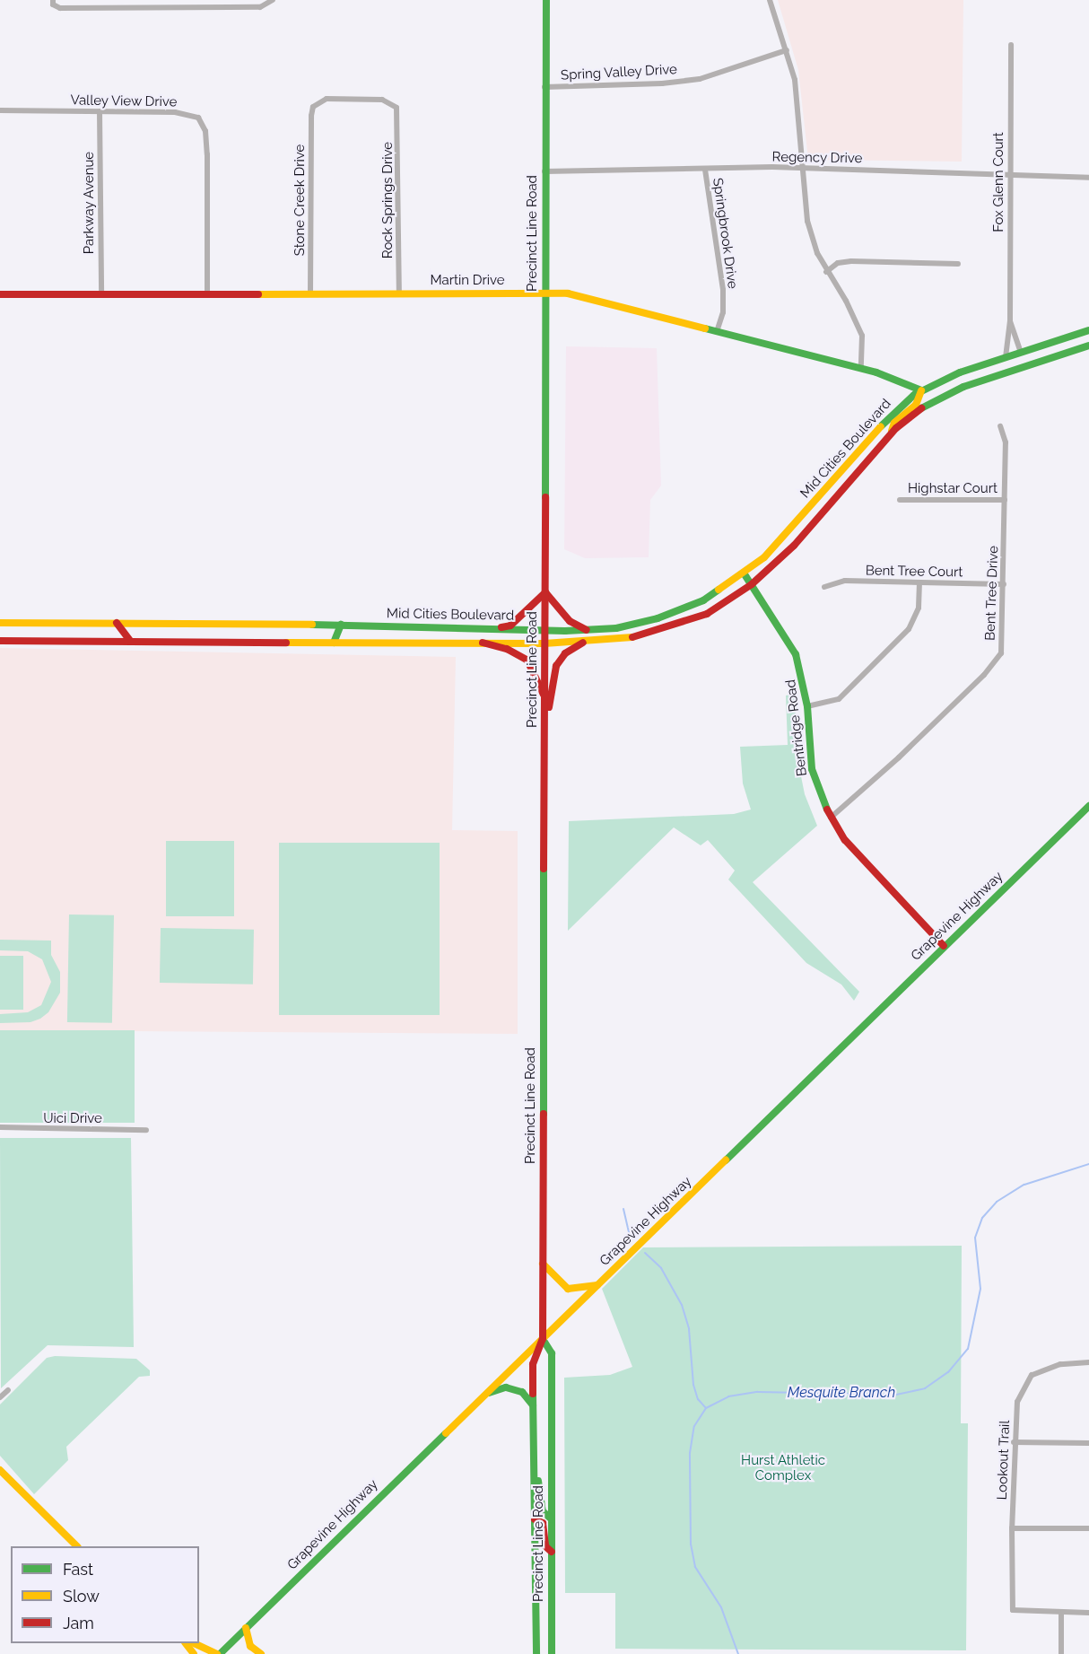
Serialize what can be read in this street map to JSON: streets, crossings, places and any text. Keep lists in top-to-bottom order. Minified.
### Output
{"streets":{"main road":["Precinct Line Road","Martin Drive","Mid Cities Boulevard","Bentridge Road","Grapevine Highway"],"street":["Spring Valley Drive","Valley View Drive","Regency Drive","Fox Glenn Court","Stone Creek Drive","Rock Springs Drive","Parkway Avenue","Springbrook Drive","Highstar Court","Bent Tree Court","Bent Tree Drive","Uici Drive","Lookout Trail"]},"crossings":[["Spring Valley Drive","Precinct Line Road"],["Valley View Drive","Parkway Avenue"],["Valley View Drive","Martin Drive"],["Regency Drive","Fox Glenn Court"],["Regency Drive","Precinct Line Road"],["Regency Drive","Springbrook Drive"],["Fox Glenn Court","Mid Cities Boulevard"],["Stone Creek Drive","Rock Springs Drive"],["Stone Creek Drive","Martin Drive"],["Rock Springs Drive","Martin Drive"],["Parkway Avenue","Martin Drive"],["Precinct Line Road","Martin Drive"],["Precinct Line Road","Mid Cities Boulevard"],["Precinct Line Road","Grapevine Highway"],["Springbrook Drive","Martin Drive"],["Martin Drive","Mid Cities Boulevard"],["Mid Cities Boulevard","Bentridge Road"],["Highstar Court","Bent Tree Drive"],["Bent Tree Court","Bent Tree Drive"],["Bent Tree Drive","Bentridge Road"],["Bentridge Road","Grapevine Highway"]],"water":["Mesquite Branch"],"parks":["Hurst Athletic Complex"],"legend":["Fast","Slow","Jam"]}
